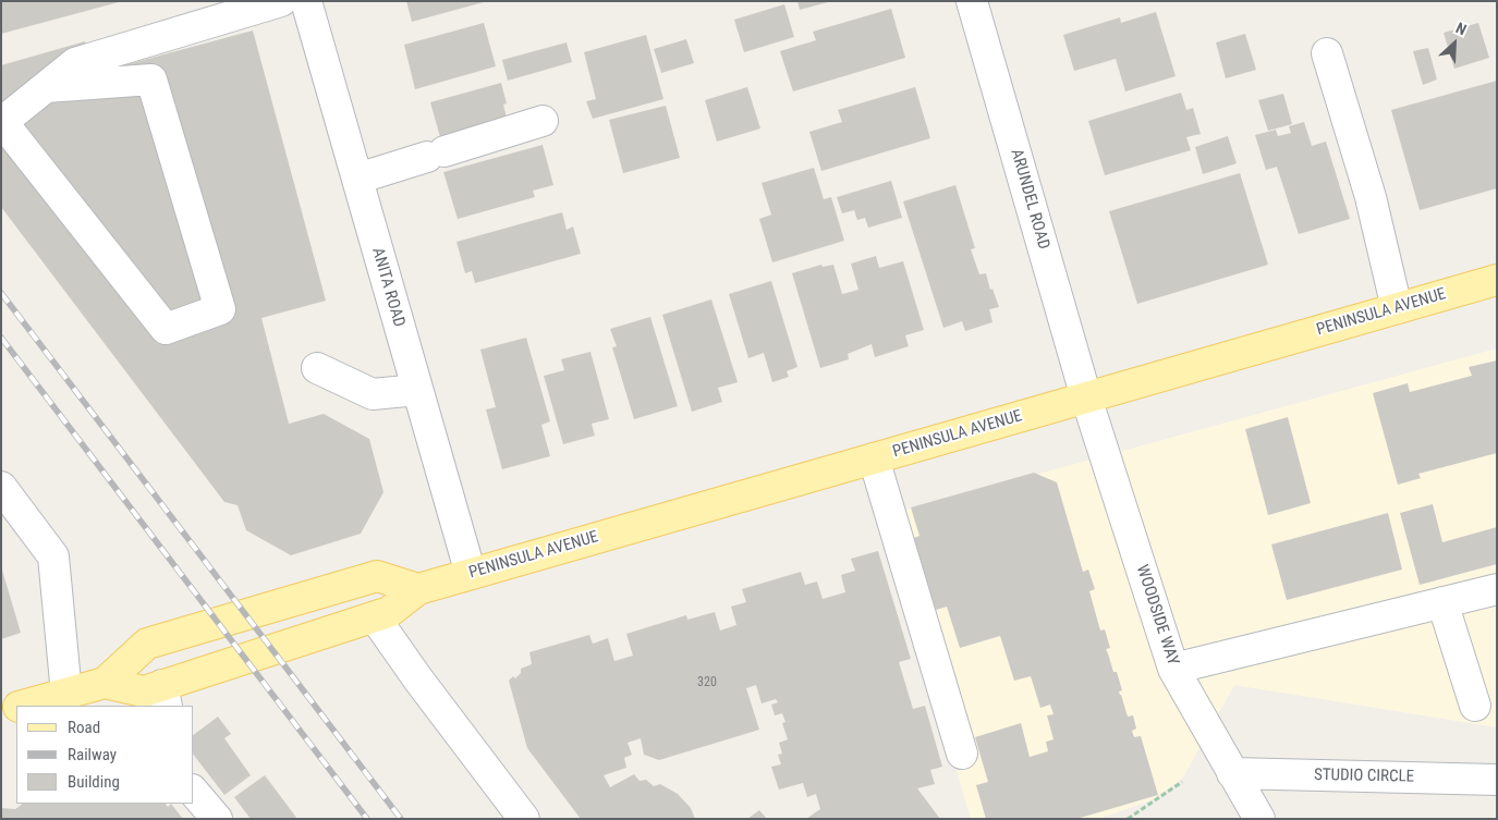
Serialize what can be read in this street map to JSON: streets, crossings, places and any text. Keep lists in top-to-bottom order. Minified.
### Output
{"streets":{"main road":["PENINSULA AVENUE"],"street":["ARUNDEL ROAD","ANITA ROAD","WOODSIDE WAY","STUDIO CIRCLE"]},"crossings":[["ARUNDEL ROAD","PENINSULA AVENUE"],["ARUNDEL ROAD","WOODSIDE WAY"],["ANITA ROAD","PENINSULA AVENUE"],["PENINSULA AVENUE","WOODSIDE WAY"],["WOODSIDE WAY","STUDIO CIRCLE"]],"house_numbers":["320"],"legend":["Road","Railway","Building"],"north":"top right"}
